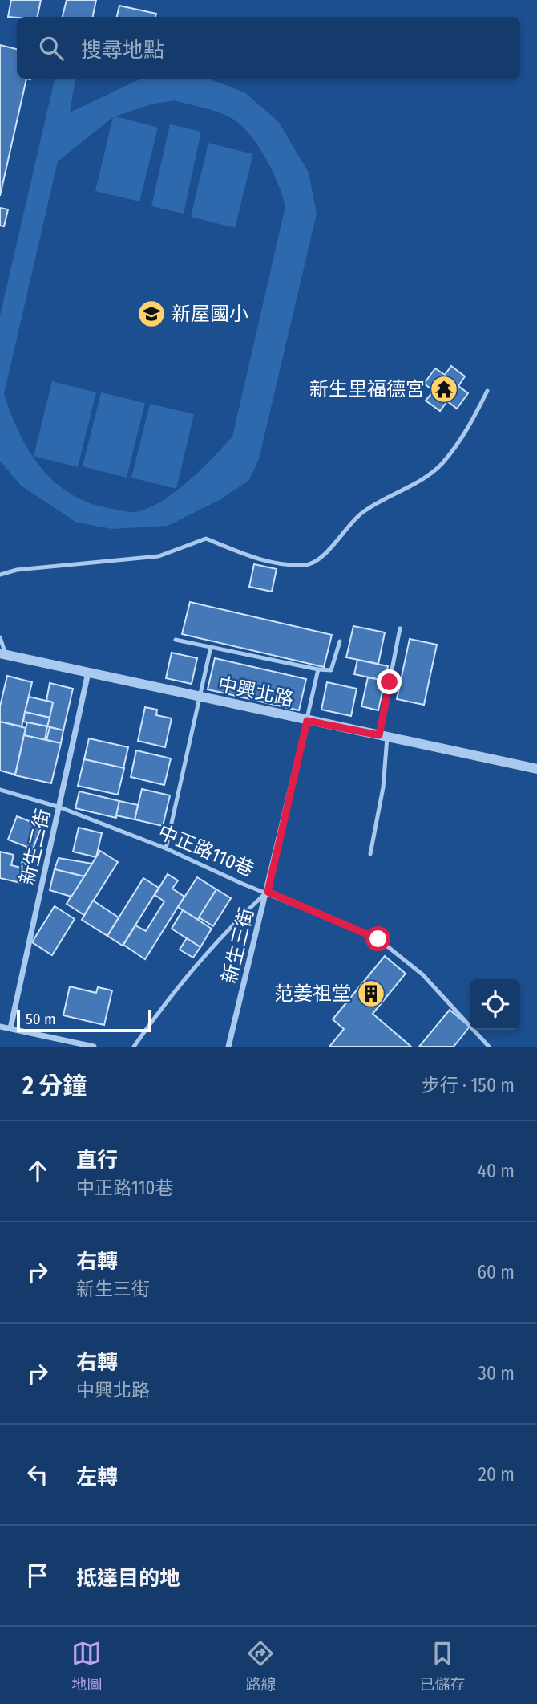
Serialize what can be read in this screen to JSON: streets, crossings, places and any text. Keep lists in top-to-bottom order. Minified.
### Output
{"streets":{"street":["中興北路","新生二街","新生三街"],"lane":["中正路110巷"]},"crossings":[["中興北路","新生二街"],["中興北路","新生三街"],["新生二街","中正路110巷"],["中正路110巷","新生三街"]],"places":{"school or university":["新屋國小"],"temple":["新生里福德宮"],"building":["范姜祖堂"]},"scale_bar":"50 m","page":{"search":"搜尋地點","scale":"50 m","heading":["2 分鐘","步行 · 150 m"],"list":[["直行","中正路110巷","40 m"],["右轉","新生三街","60 m"],["右轉","中興北路","30 m"],["左轉","20 m"],"抵達目的地"],"nav":["地圖","路線","已儲存"]}}
